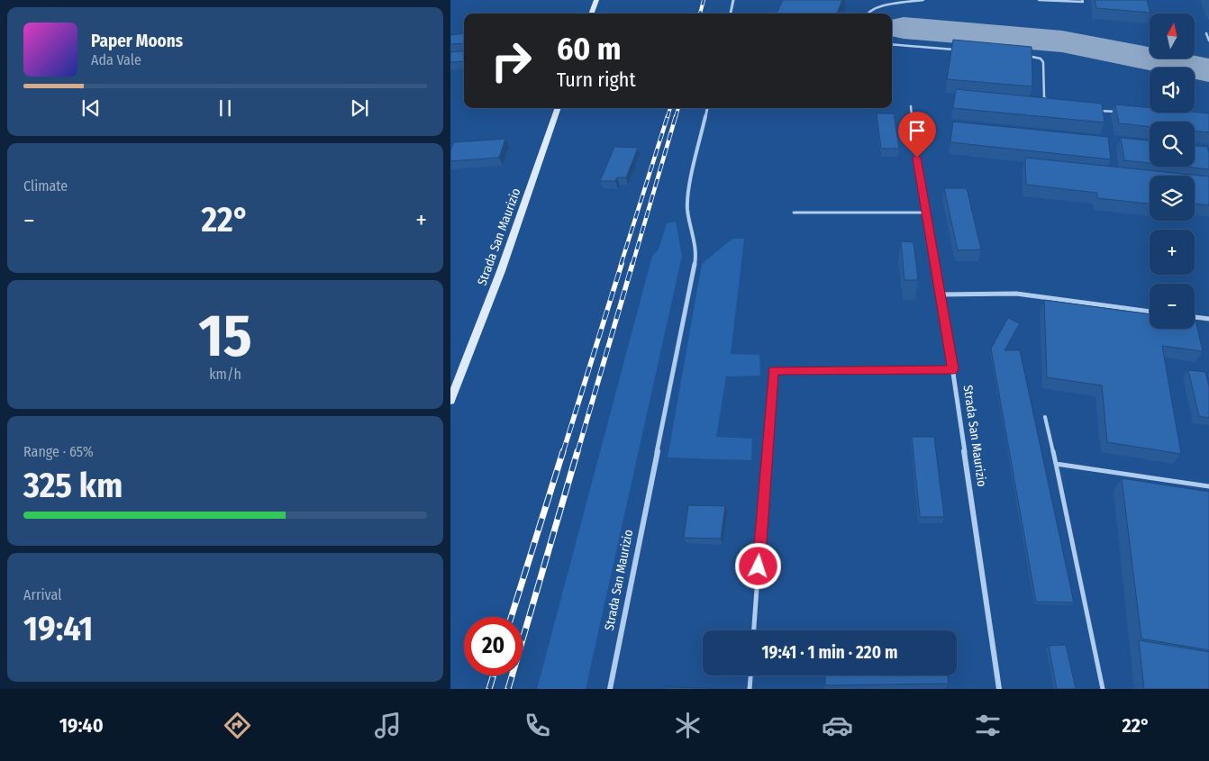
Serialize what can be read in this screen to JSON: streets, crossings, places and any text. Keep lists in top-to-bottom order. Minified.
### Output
{"streets":{"main road":["Strada San Maurizio"]},"north":"top","page":{"map_buttons":["+","−"],"turn":["60 m","Turn right"],"song":["Paper Moons","Ada Vale"],"tile":["Climate",["15","km/h"],["Range · 65%","325 km"],["Arrival","19:41"]],"heat":["−","22°","+"],"limit":"20","trip":"19:41 · 1 min · 220 m","tabs":["19:40","22°"]}}
